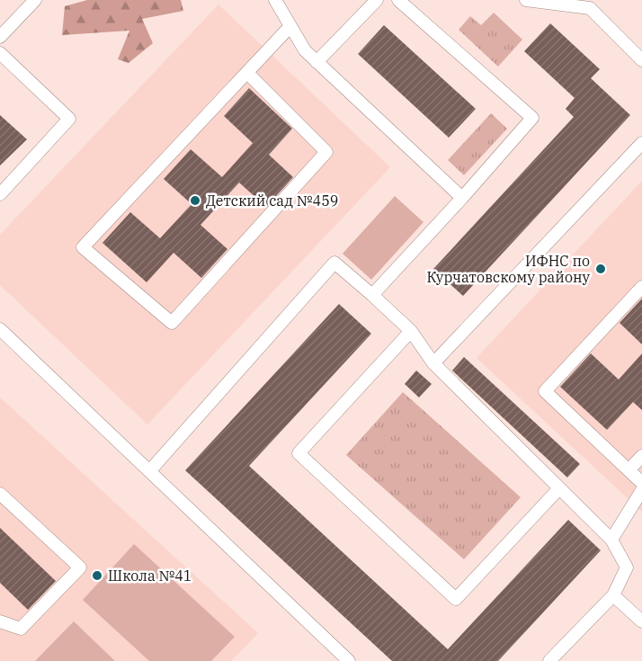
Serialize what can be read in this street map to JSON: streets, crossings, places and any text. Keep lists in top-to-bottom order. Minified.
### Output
{"places":["Детский сад №459","ИФНС по Курчатовскому району","Школа №41"]}
